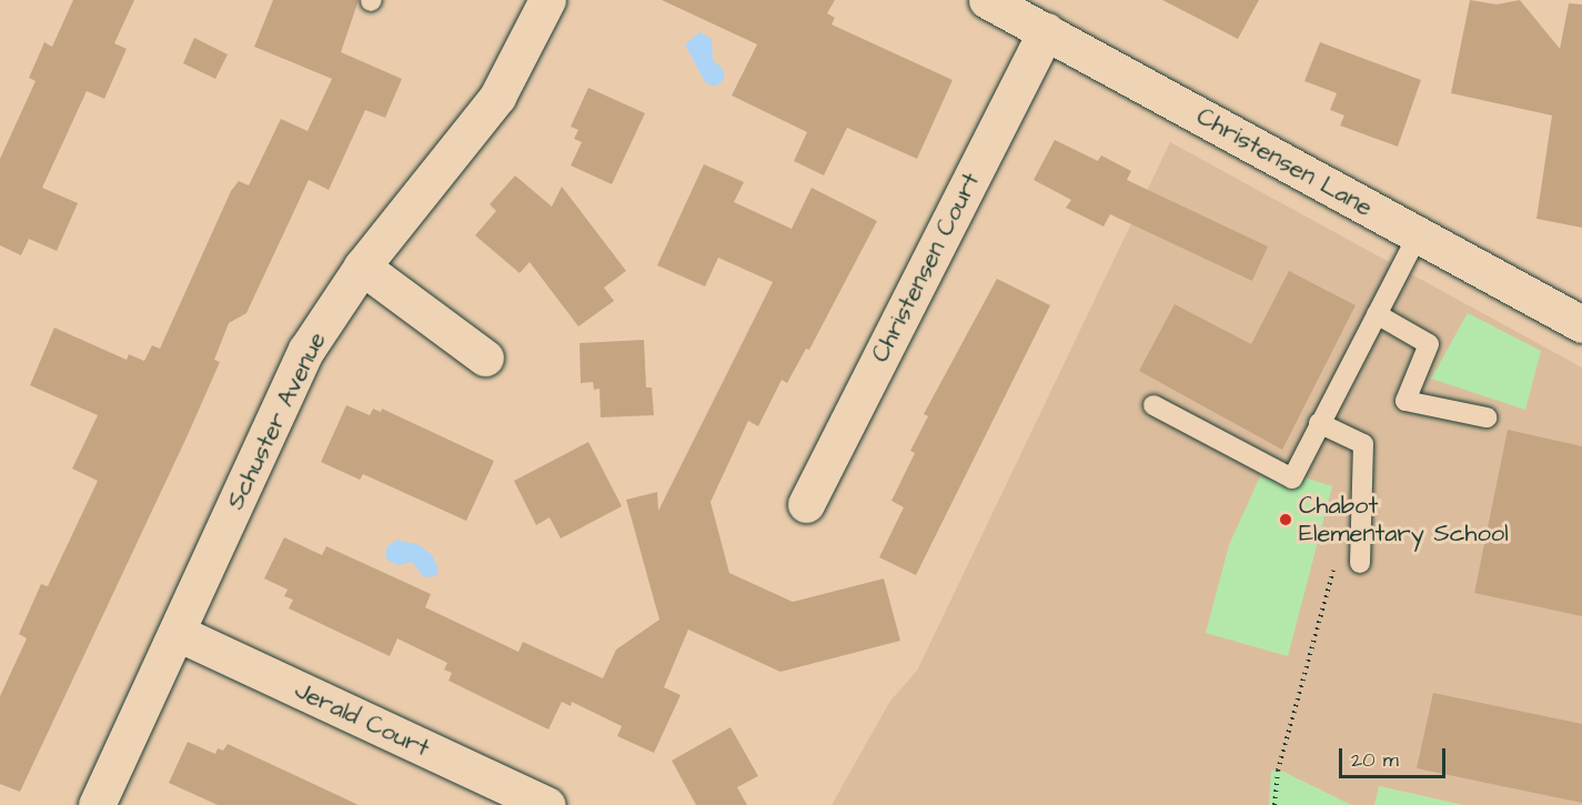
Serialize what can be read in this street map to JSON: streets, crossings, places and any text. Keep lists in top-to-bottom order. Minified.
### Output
{"streets":{"street":["Christensen Lane","Christensen Court","Schuster Avenue","Jerald Court"]},"crossings":[["Christensen Lane","Christensen Court"],["Schuster Avenue","Jerald Court"]],"places":["Chabot Elementary School"],"scale_bar":"20 m"}
